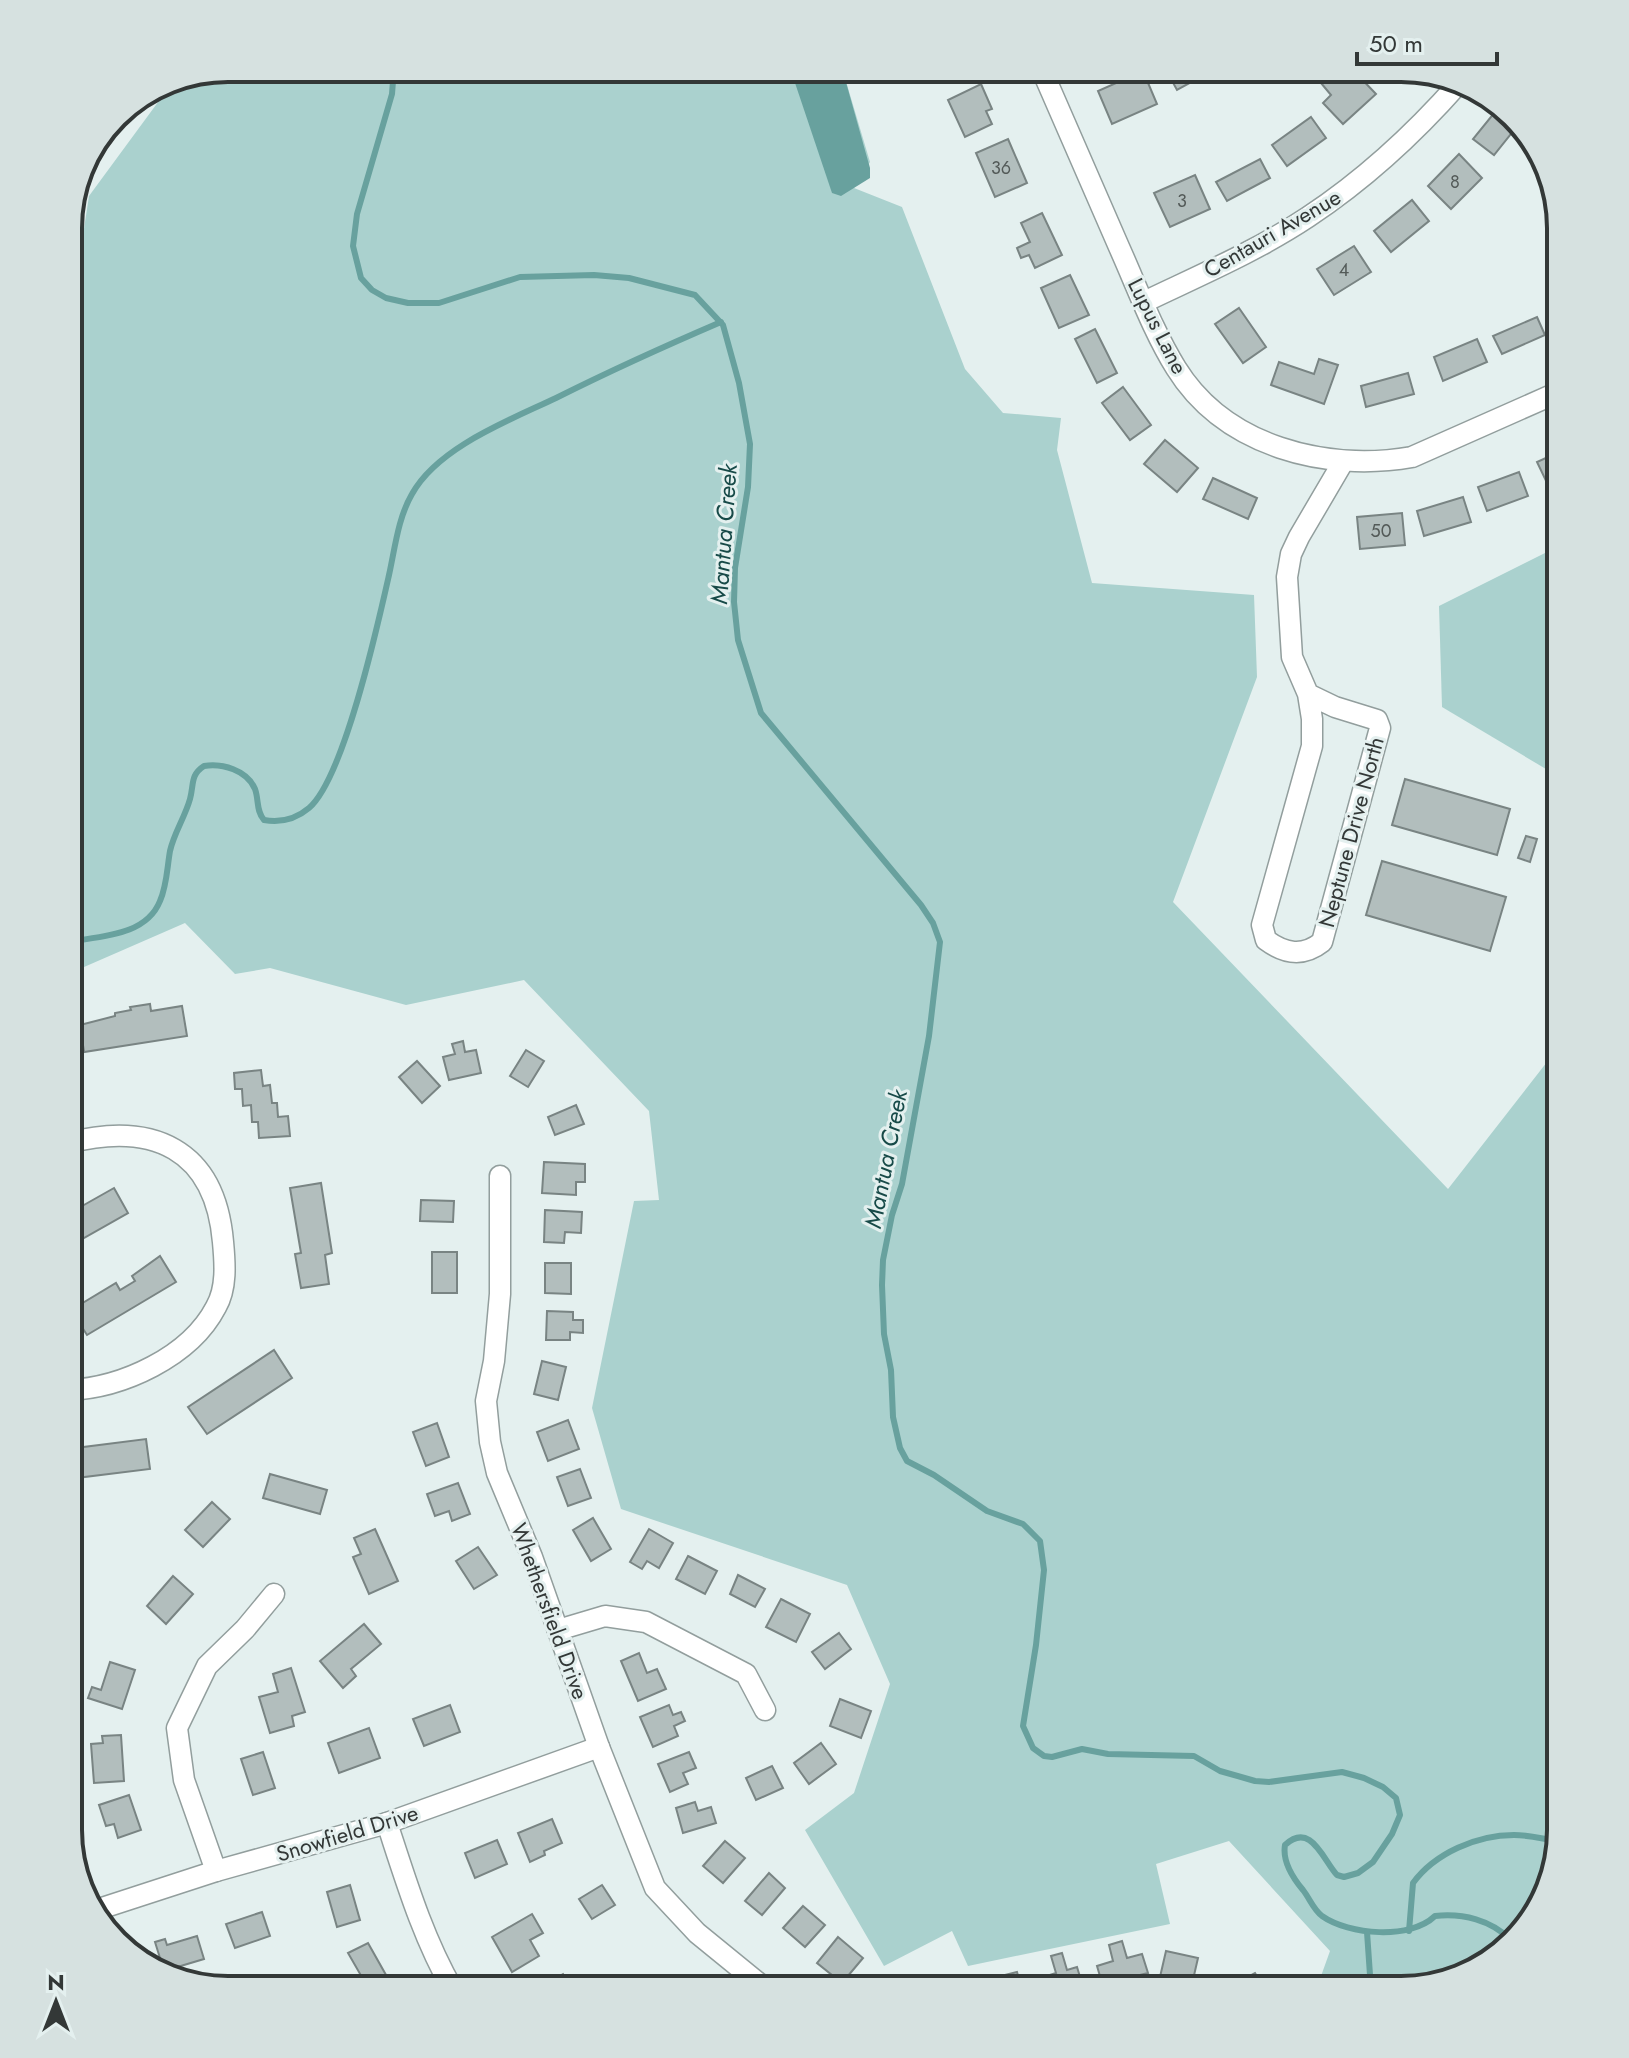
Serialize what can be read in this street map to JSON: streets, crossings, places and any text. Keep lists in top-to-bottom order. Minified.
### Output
{"streets":{"street":["Centauri Avenue","Lupus Lane","Neptune Drive North","Whethersfield Drive","Snowfield Drive"]},"crossings":[["Centauri Avenue","Lupus Lane"],["Lupus Lane","Neptune Drive North"],["Whethersfield Drive","Snowfield Drive"]],"water":["Mantua Creek"],"house_numbers":["36","8","3","4","50"],"scale_bar":"50 m","north":"top"}
